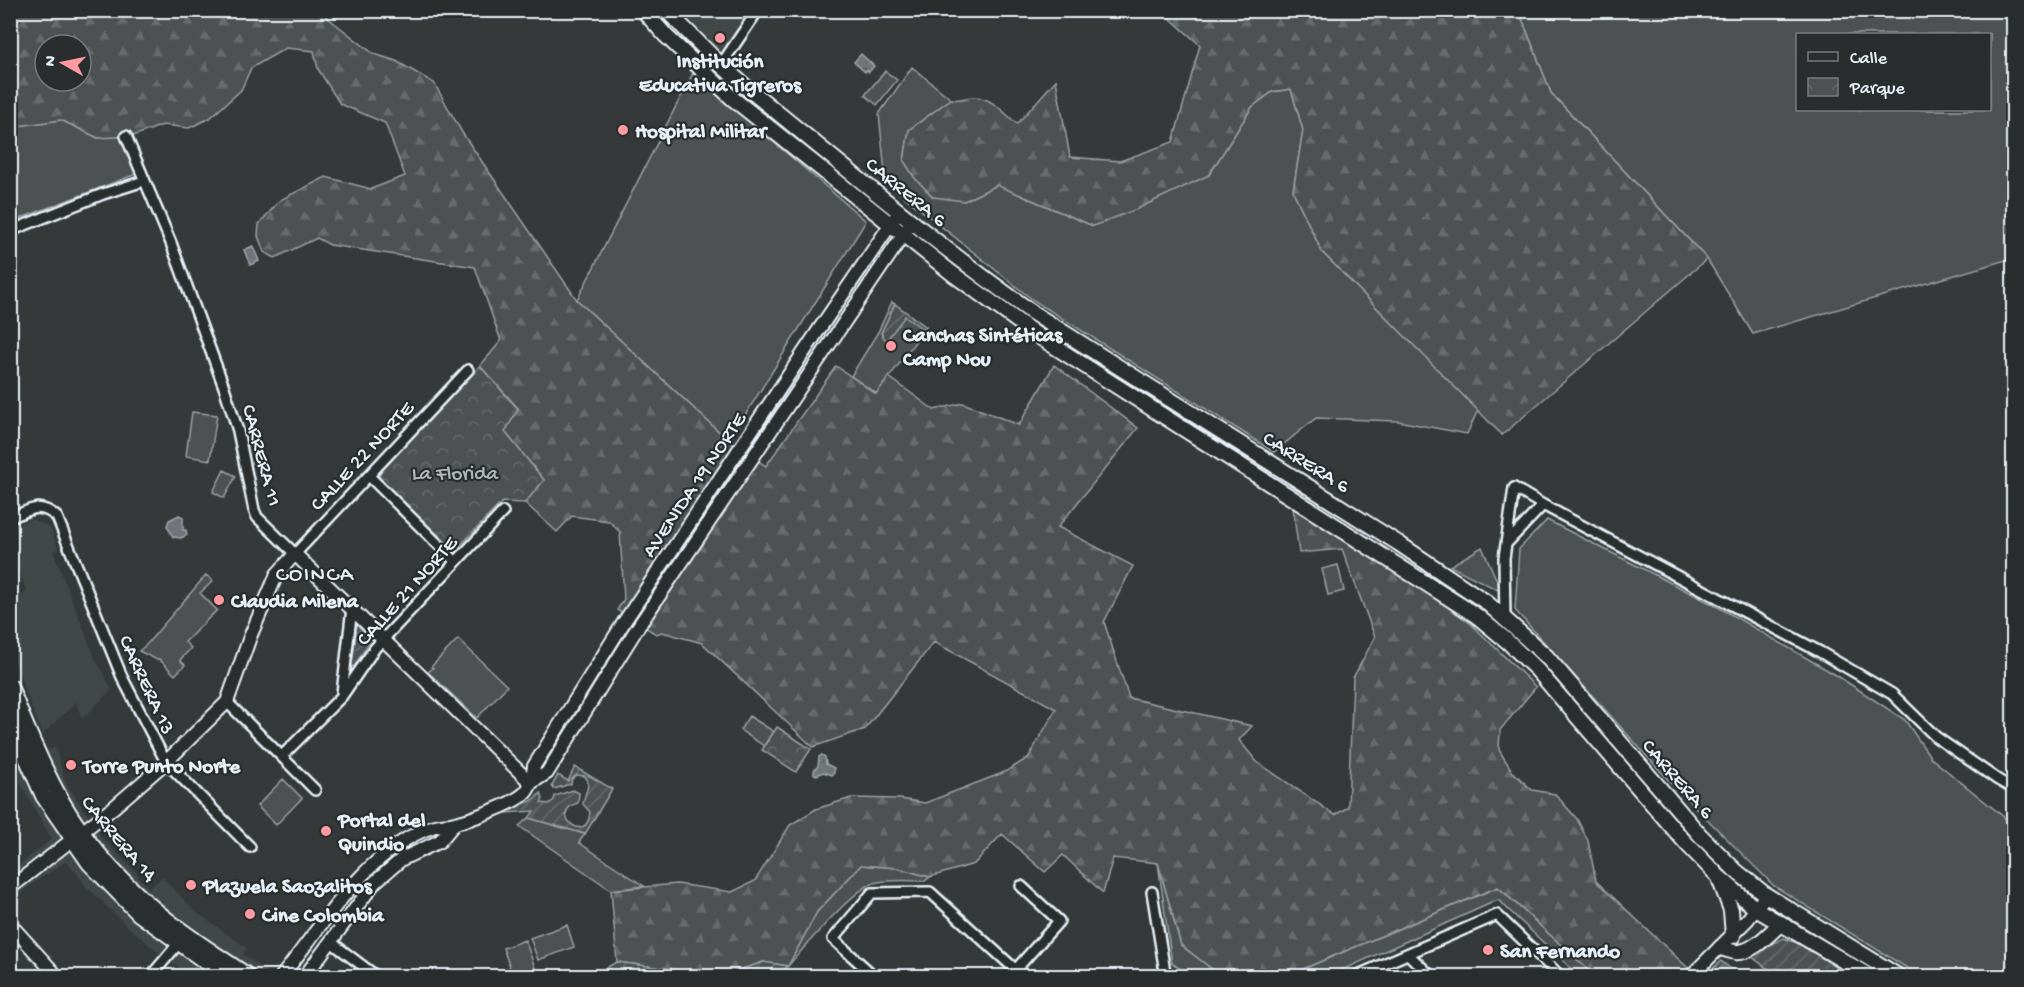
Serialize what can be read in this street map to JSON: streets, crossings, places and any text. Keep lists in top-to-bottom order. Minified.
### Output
{"streets":{"main road":["CARRERA 6","CARRERA 14"],"street":["CARRERA 11","CALLE 22 NORTE","AVENIDA 19 NORTE","CALLE 21 NORTE","CARRERA 13"]},"crossings":[["CARRERA 6","AVENIDA 19 NORTE"],["CARRERA 11","CALLE 22 NORTE"],["CARRERA 11","AVENIDA 19 NORTE"],["CARRERA 11","CALLE 21 NORTE"],["CALLE 22 NORTE","CARRERA 13"],["CALLE 22 NORTE","CARRERA 14"]],"districts":["COINCA"],"parks":["La Florida"],"places":["Institución Educativa Tigreros","Hospital Militar","Canchas Sintéticas Camp Nou","Claudia Milena","Torre Punto Norte","Portal del Quindio","Plazuela Saozalitos","Cine Colombia","San Fernando"],"legend":["Calle","Parque"],"north":"left"}
